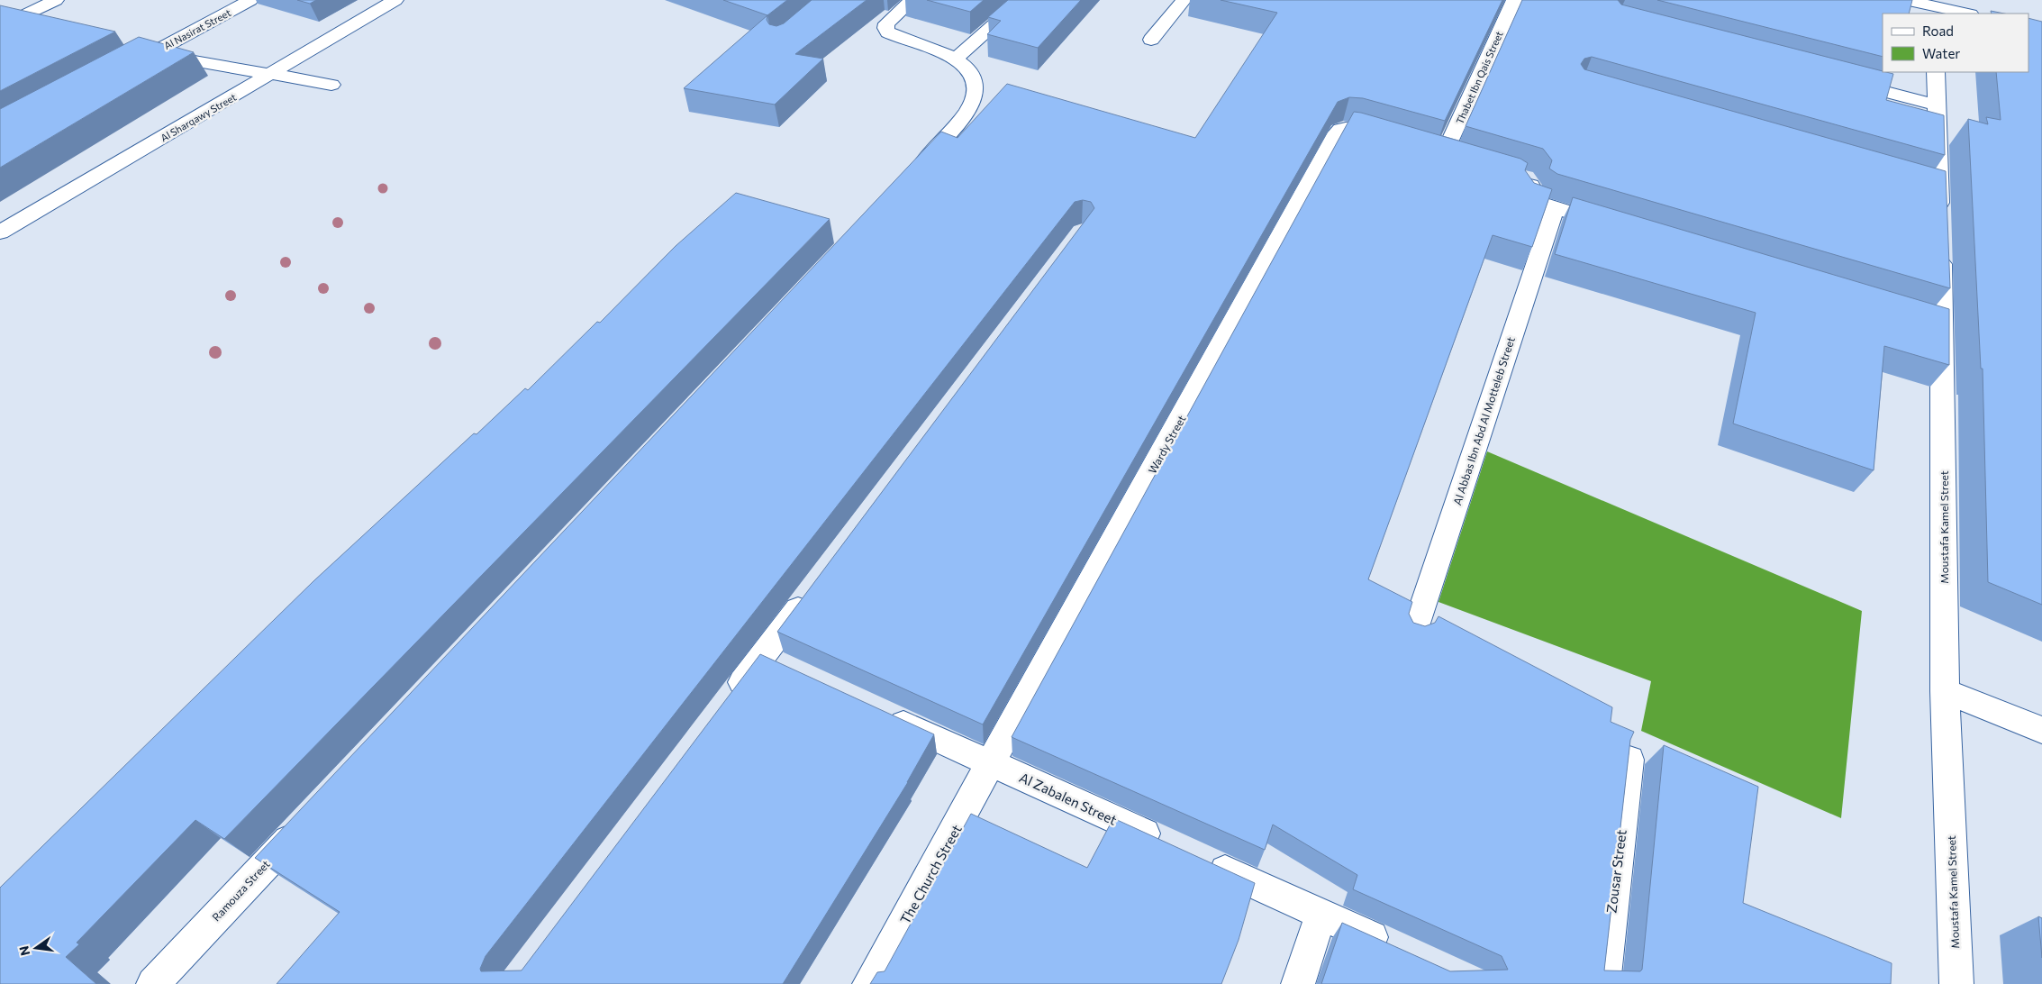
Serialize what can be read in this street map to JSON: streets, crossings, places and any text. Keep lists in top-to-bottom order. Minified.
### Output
{"streets":{"street":["Al Nasirat Street","Thabet Ibn Qais Street","Al Sharqawy Street","Al Abbas Ibn Abd Al Motteleb Street","Wardy Street","Moustafa Kamel Street","Al Zabalen Street","Zousar Street","The Church Street","Ramouza Street"]},"crossings":[["Wardy Street","Al Zabalen Street"],["Wardy Street","The Church Street"],["Al Zabalen Street","The Church Street"]],"legend":["Road","Water"],"north":"left"}
